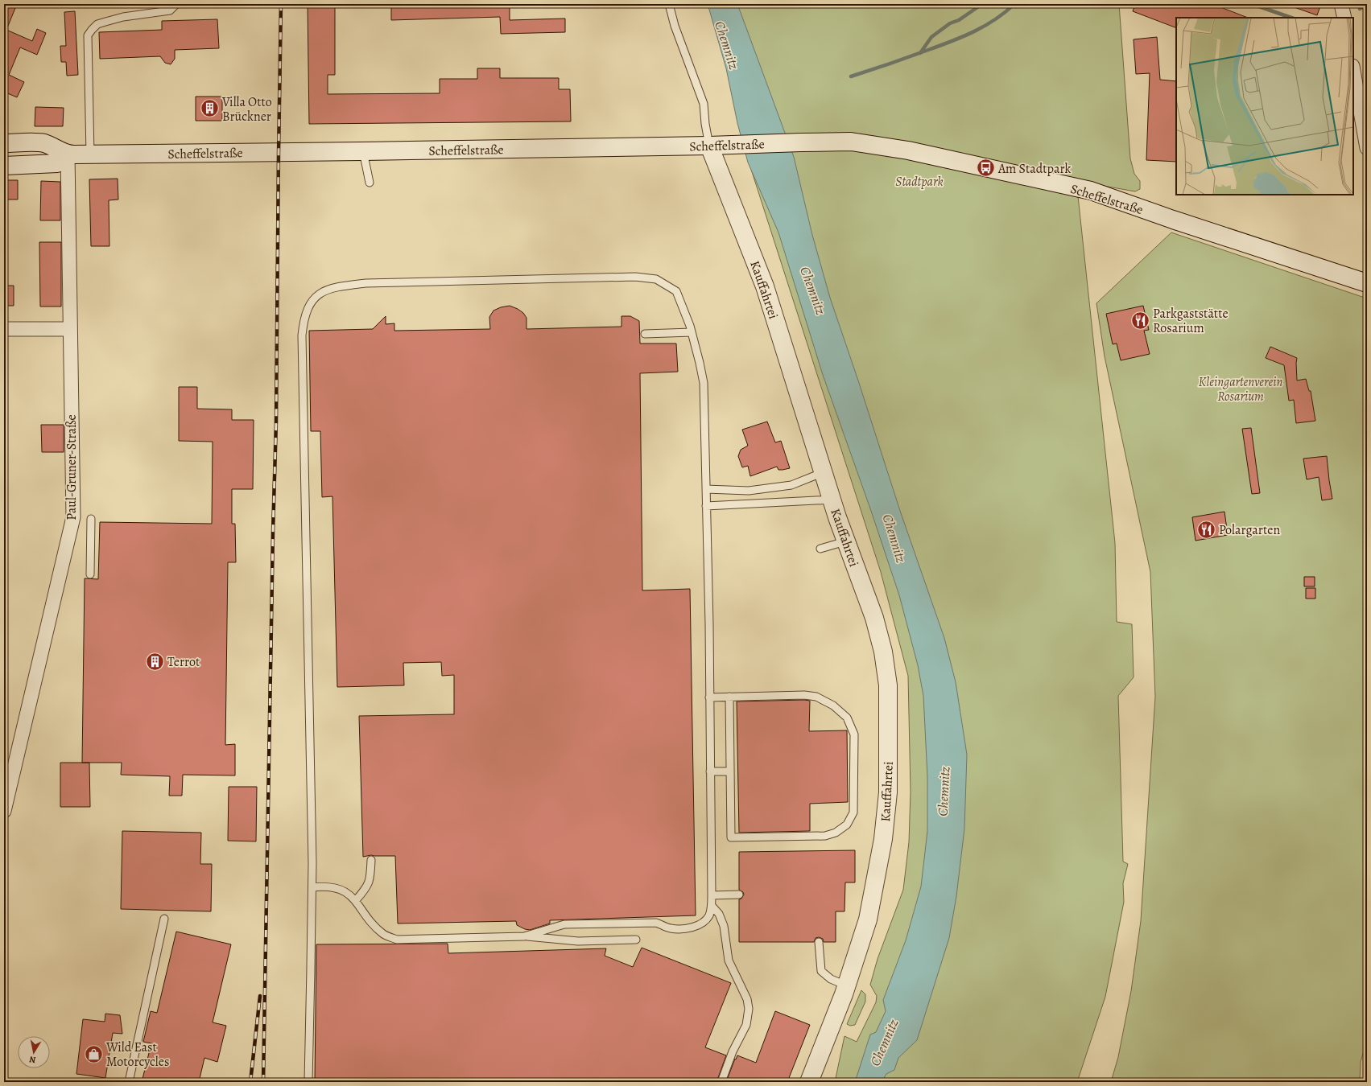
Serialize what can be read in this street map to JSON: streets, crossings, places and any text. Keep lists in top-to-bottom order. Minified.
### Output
{"streets":{"main road":["Scheffelstraße","Kauffahrtei"],"street":["Paul-Gruner-Straße"]},"crossings":[["Scheffelstraße","Kauffahrtei"],["Scheffelstraße","Paul-Gruner-Straße"]],"water":["Chemnitz"],"parks":["Stadtpark","Kleingartenverein Rosarium"],"places":{"building":["Villa Otto Brückner","Terrot"],"bus stop":["Am Stadtpark"],"restaurant":["Parkgaststätte Rosarium","Polargarten"],"shop":["Wild East Motorcycles"]},"north":"bottom"}
